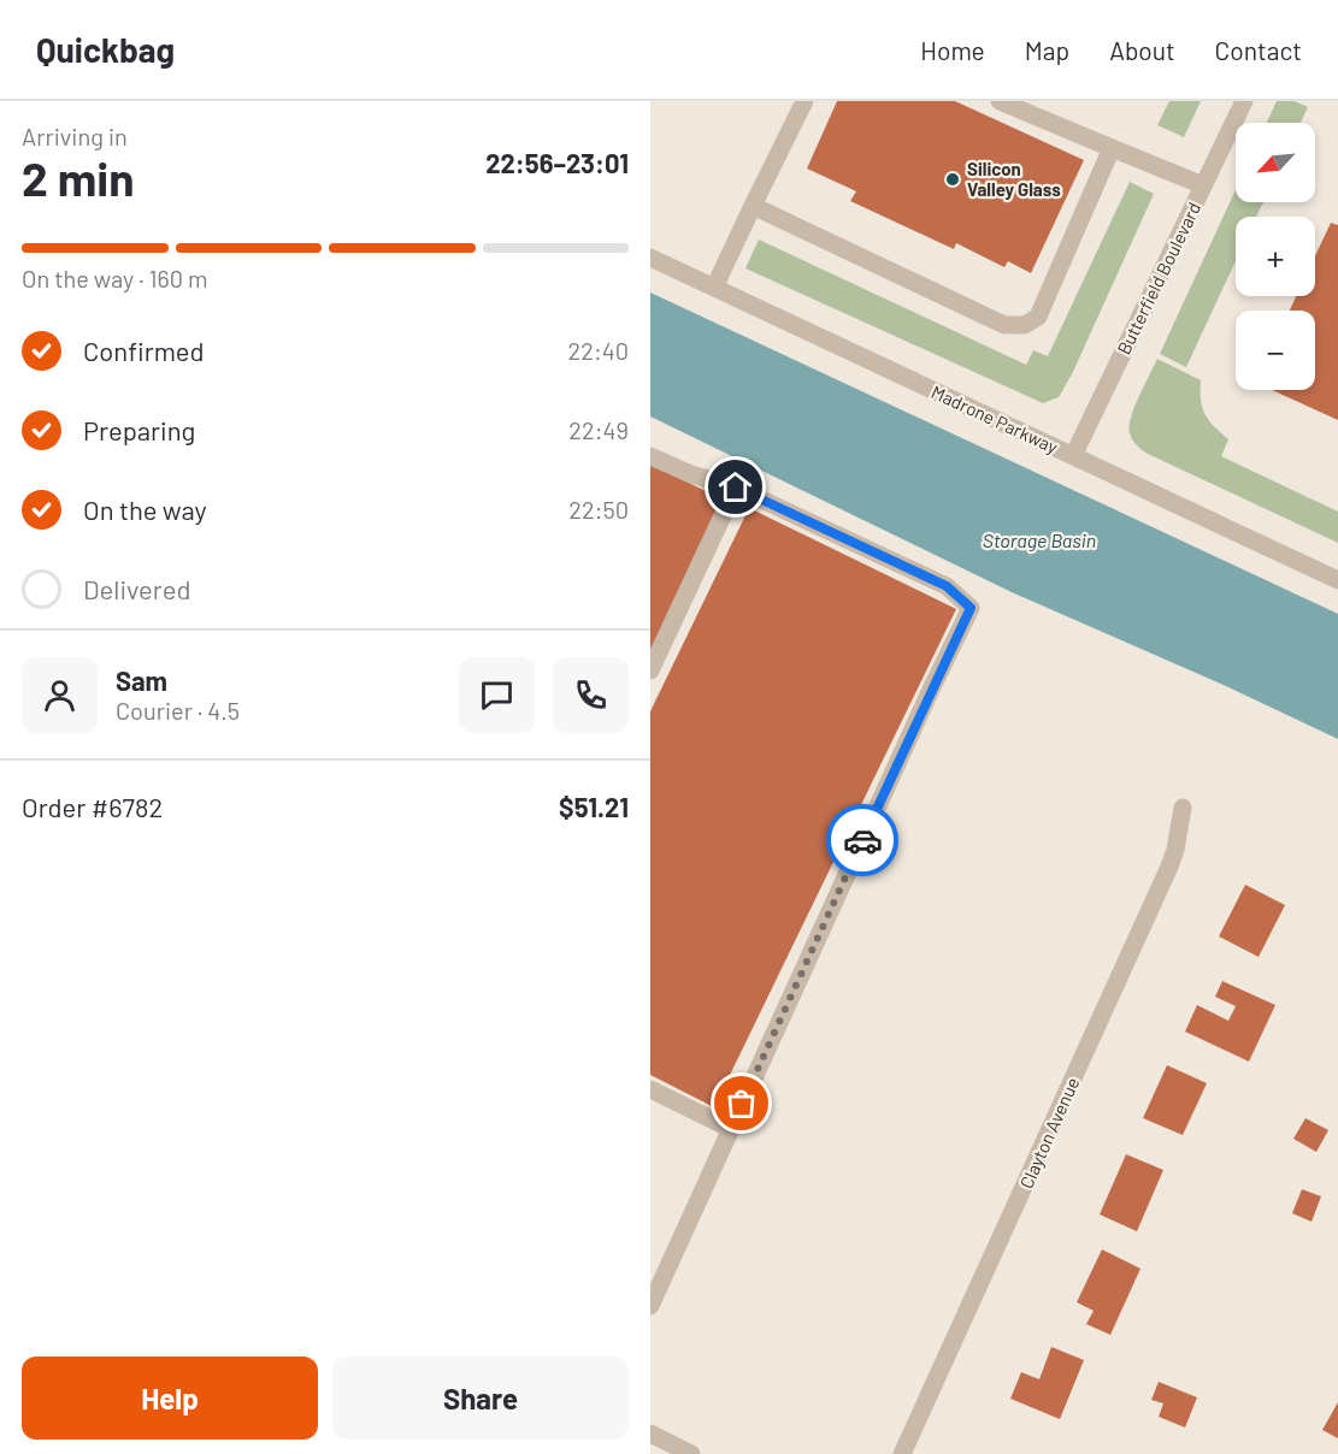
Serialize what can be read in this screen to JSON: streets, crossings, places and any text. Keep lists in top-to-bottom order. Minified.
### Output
{"streets":{"street":["Butterfield Boulevard","Madrone Parkway","Clayton Avenue"]},"crossings":[["Butterfield Boulevard","Madrone Parkway"]],"water":["Storage Basin"],"places":["Silicon Valley Glass"],"north":"bottom left","page":{"header":"Quickbag","nav":["Home","Map","About","Contact"],"heading":["2 min","Arriving in","22:56–23:01"],"panel":["Sam","Courier · 4.5","Order #6782","$51.21"],"map_buttons":["+","−"],"bar":"On the way · 160 m","list":[["Confirmed","22:40"],["Preparing","22:49"],["On the way","22:50"],"Delivered"],"buttons":["Help","Share"]}}
